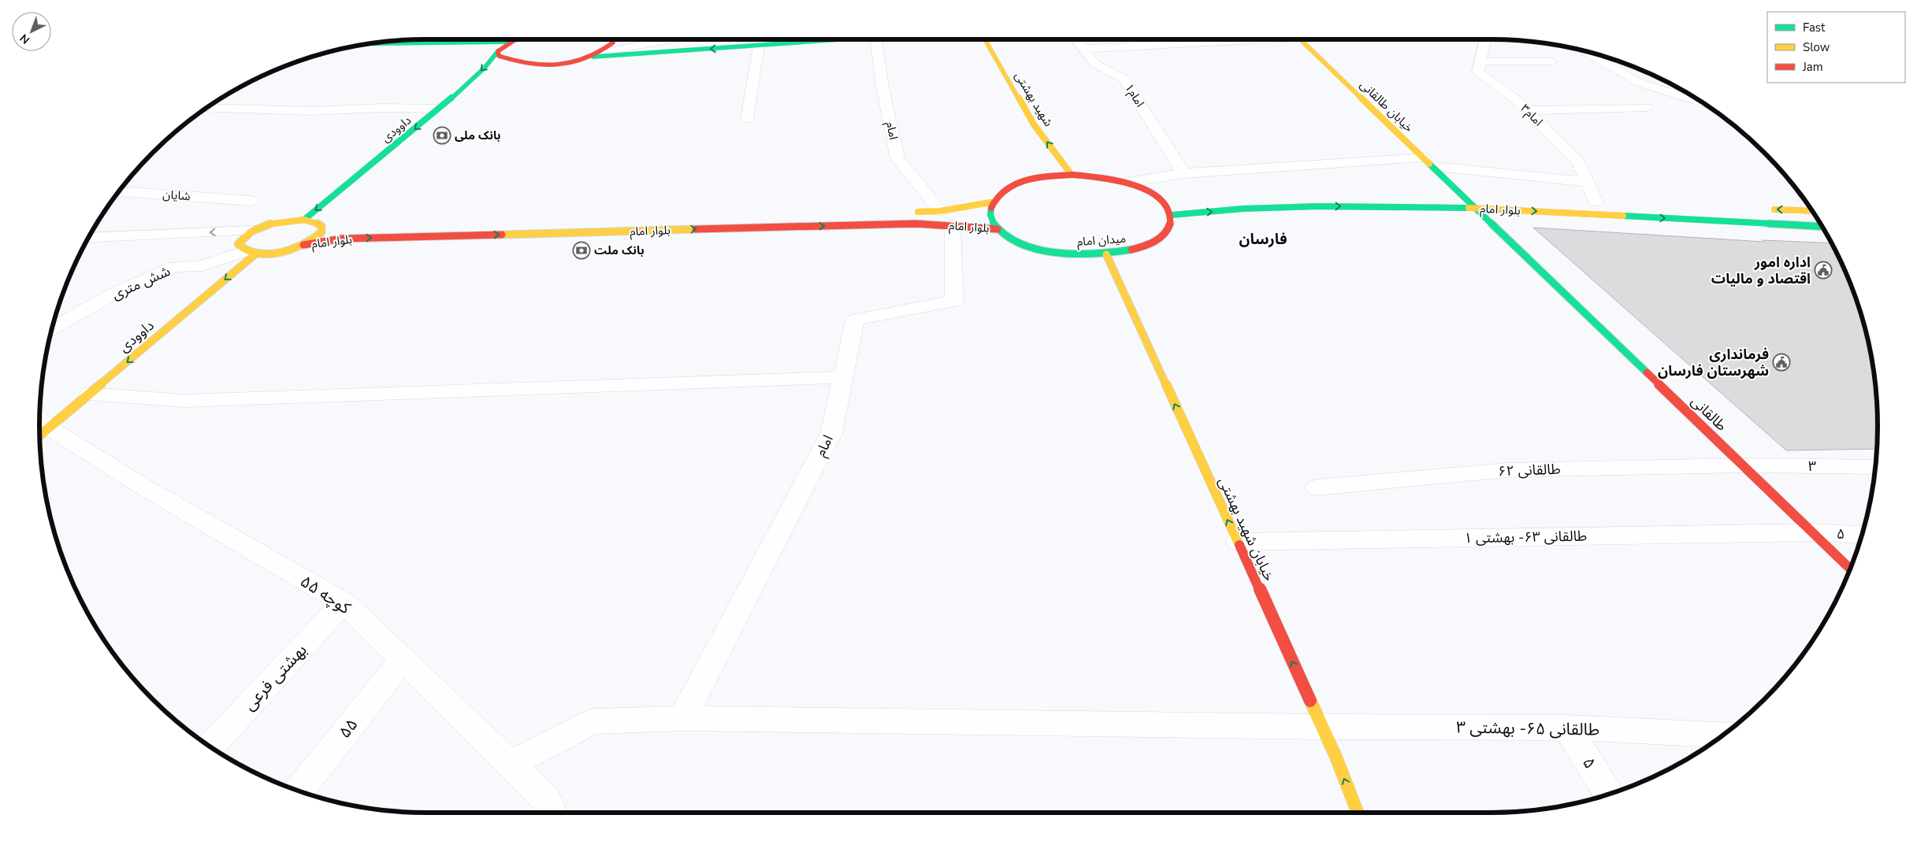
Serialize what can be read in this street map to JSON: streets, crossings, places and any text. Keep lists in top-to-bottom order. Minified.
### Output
{"streets":{"main road":["شهید بهشتی","خیابان طالقانی","داوودی","بلوار امام","میدان امام","طالقانی","خیابان شهید بهشتی"],"street":["امام۱","امام۳","امام","شایان","شش متری","۳","طالقانی ۶۲","۵","طالقانی ۶۳- بهشتی ۱","کوچه ۵۵","بهشتی فرعی","۵۵","طالقانی ۶۵- بهشتی ۳"]},"crossings":[["خیابان طالقانی","بلوار امام"],["خیابان طالقانی","طالقانی"],["داوودی","بلوار امام"],["داوودی","شش متری"],["امام","بلوار امام"],["امام","طالقانی ۶۵- بهشتی ۳"],["بلوار امام","میدان امام"],["بلوار امام","طالقانی"],["میدان امام","خیابان شهید بهشتی"],["طالقانی","۳"],["طالقانی","طالقانی ۶۲"],["طالقانی","۵"],["طالقانی","طالقانی ۶۳- بهشتی ۱"],["۳","طالقانی ۶۲"],["خیابان شهید بهشتی","طالقانی ۶۳- بهشتی ۱"],["خیابان شهید بهشتی","طالقانی ۶۵- بهشتی ۳"],["۵","طالقانی ۶۳- بهشتی ۱"],["۵","طالقانی ۶۵- بهشتی ۳"],["کوچه ۵۵","بهشتی فرعی"],["کوچه ۵۵","۵۵"],["کوچه ۵۵","طالقانی ۶۵- بهشتی ۳"]],"one_way":["شهید بهشتی","داوودی","بلوار امام","خیابان شهید بهشتی"],"districts":["فارسان"],"places":{"bank":["بانک ملی","بانک ملت"],"public building":["اداره امور اقتصاد و مالیات","فرمانداری شهرستان فارسان"]},"legend":["Fast","Slow","Jam"],"north":"bottom left"}
